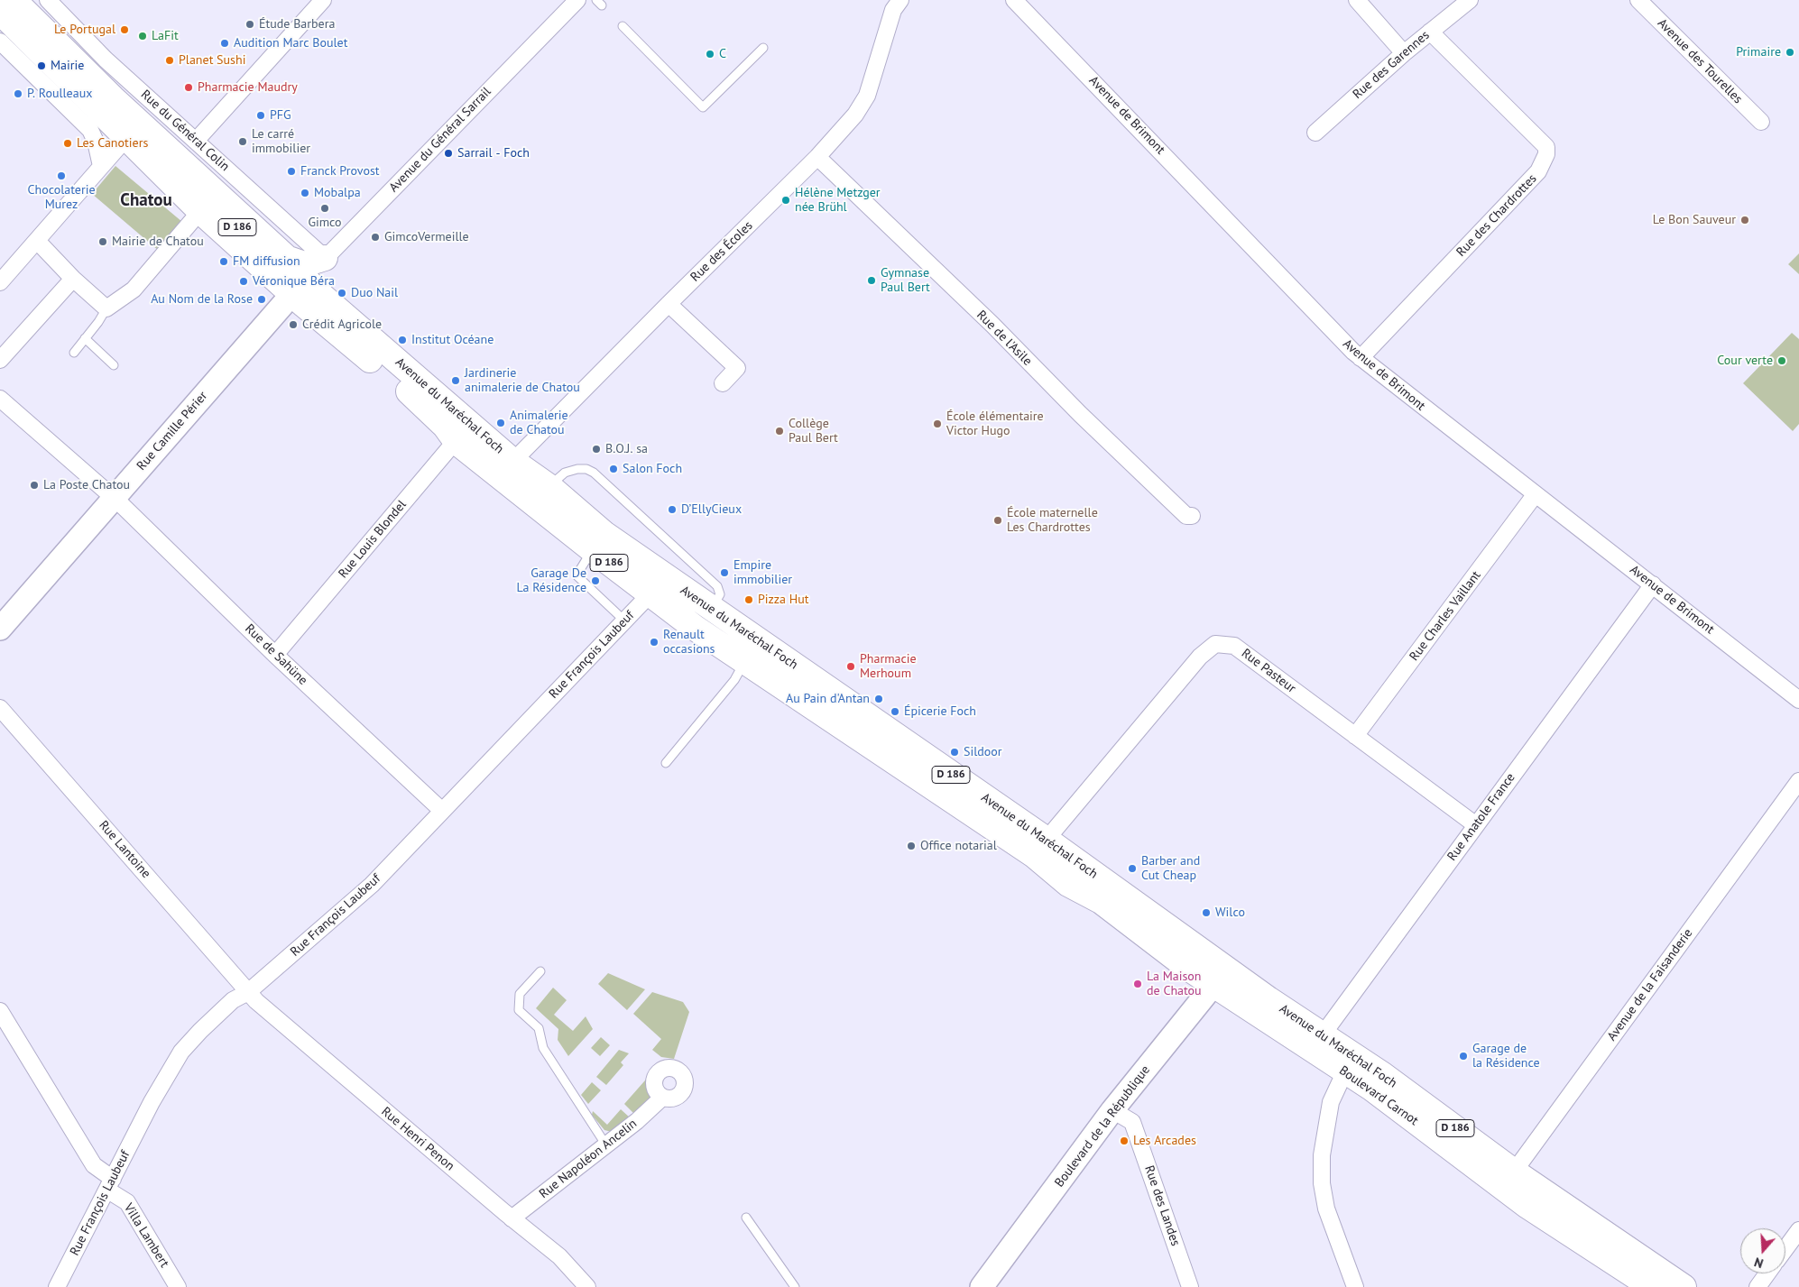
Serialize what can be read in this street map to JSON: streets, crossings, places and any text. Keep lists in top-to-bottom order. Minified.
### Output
{"streets":{"main road":["D 186","Avenue du Maréchal Foch","Boulevard Carnot"],"street":["Avenue des Tourelles","Rue des Garennes","Avenue de Brimont","Rue du Général Colin","Avenue du Général Sarrail","Rue des Chardrottes","Rue des Écoles","Rue de l'Asile","Rue Camille Périer","Rue Louis Blondel","Rue Charles Vaillant","Rue de Sahüne","Rue François Laubeuf","Rue Pasteur","Rue Anatole France","Rue Lantoine","Avenue de la Faisanderie","Boulevard de la République","Rue Henri Penon","Rue Napoléon Ancelin","Rue des Landes","Villa Lambert"]},"crossings":[["Rue des Garennes","Rue des Chardrottes"],["Avenue de Brimont","Rue des Chardrottes"],["Avenue de Brimont","Rue Charles Vaillant"],["Avenue de Brimont","Rue Anatole France"],["Rue du Général Colin","Avenue du Général Sarrail"],["Rue du Général Colin","D 186"],["Avenue du Général Sarrail","D 186"],["Avenue du Général Sarrail","Avenue du Maréchal Foch"],["Avenue du Général Sarrail","Rue Camille Périer"],["D 186","Avenue du Maréchal Foch"],["D 186","Avenue de la Faisanderie"],["D 186","Boulevard Carnot"],["Rue des Écoles","Rue de l'Asile"],["Rue des Écoles","Avenue du Maréchal Foch"],["Avenue du Maréchal Foch","Rue Camille Périer"],["Avenue du Maréchal Foch","Rue Louis Blondel"],["Avenue du Maréchal Foch","Rue François Laubeuf"],["Avenue du Maréchal Foch","Rue Pasteur"],["Avenue du Maréchal Foch","Rue Anatole France"],["Avenue du Maréchal Foch","Boulevard Carnot"],["Avenue du Maréchal Foch","Boulevard de la République"],["Rue Camille Périer","Rue de Sahüne"],["Rue Louis Blondel","Rue de Sahüne"],["Rue Charles Vaillant","Rue Pasteur"],["Rue de Sahüne","Rue François Laubeuf"],["Rue François Laubeuf","Rue Lantoine"],["Rue François Laubeuf","Rue Henri Penon"],["Rue François Laubeuf","Villa Lambert"],["Rue Pasteur","Rue Anatole France"],["Rue Anatole France","Boulevard Carnot"],["Rue Lantoine","Rue Henri Penon"],["Avenue de la Faisanderie","Boulevard Carnot"],["Boulevard Carnot","Boulevard de la République"],["Boulevard de la République","Rue des Landes"],["Rue Henri Penon","Rue Napoléon Ancelin"]],"districts":["Chatou"],"places":["Étude Barbera","Le Portugal","LaFit","Audition Marc Boulet","Primaire","C","Planet Sushi","Mairie","Pharmacie Maudry","P. Roulleaux","PFG","Le carré immobilier","Les Canotiers","Sarrail - Foch","Franck Provost","Chocolaterie Murez","Mobalpa","Hélène Metzger née Brühl","Gimco","Le Bon Sauveur","GimcoVermeille","Mairie de Chatou","FM diffusion","Gymnase Paul Bert","Véronique Béra","Duo Nail","Au Nom de la Rose","Crédit Agricole","Institut Océane","Cour verte","Jardinerie animalerie de Chatou","Animalerie de Chatou","École élémentaire Victor Hugo","Collège Paul Bert","B.O.J. sa","Salon Foch","La Poste Chatou","D’EllyCieux","École maternelle Les Chardrottes","Empire immobilier","Garage De La Résidence","Pizza Hut","Renault occasions","Pharmacie Merhoum","Au Pain d'Antan","Épicerie Foch","Sildoor","Office notarial","Barber and Cut Cheap","Wilco","La Maison de Chatou","Garage de la Résidence","Les Arcades"],"north":"bottom"}
